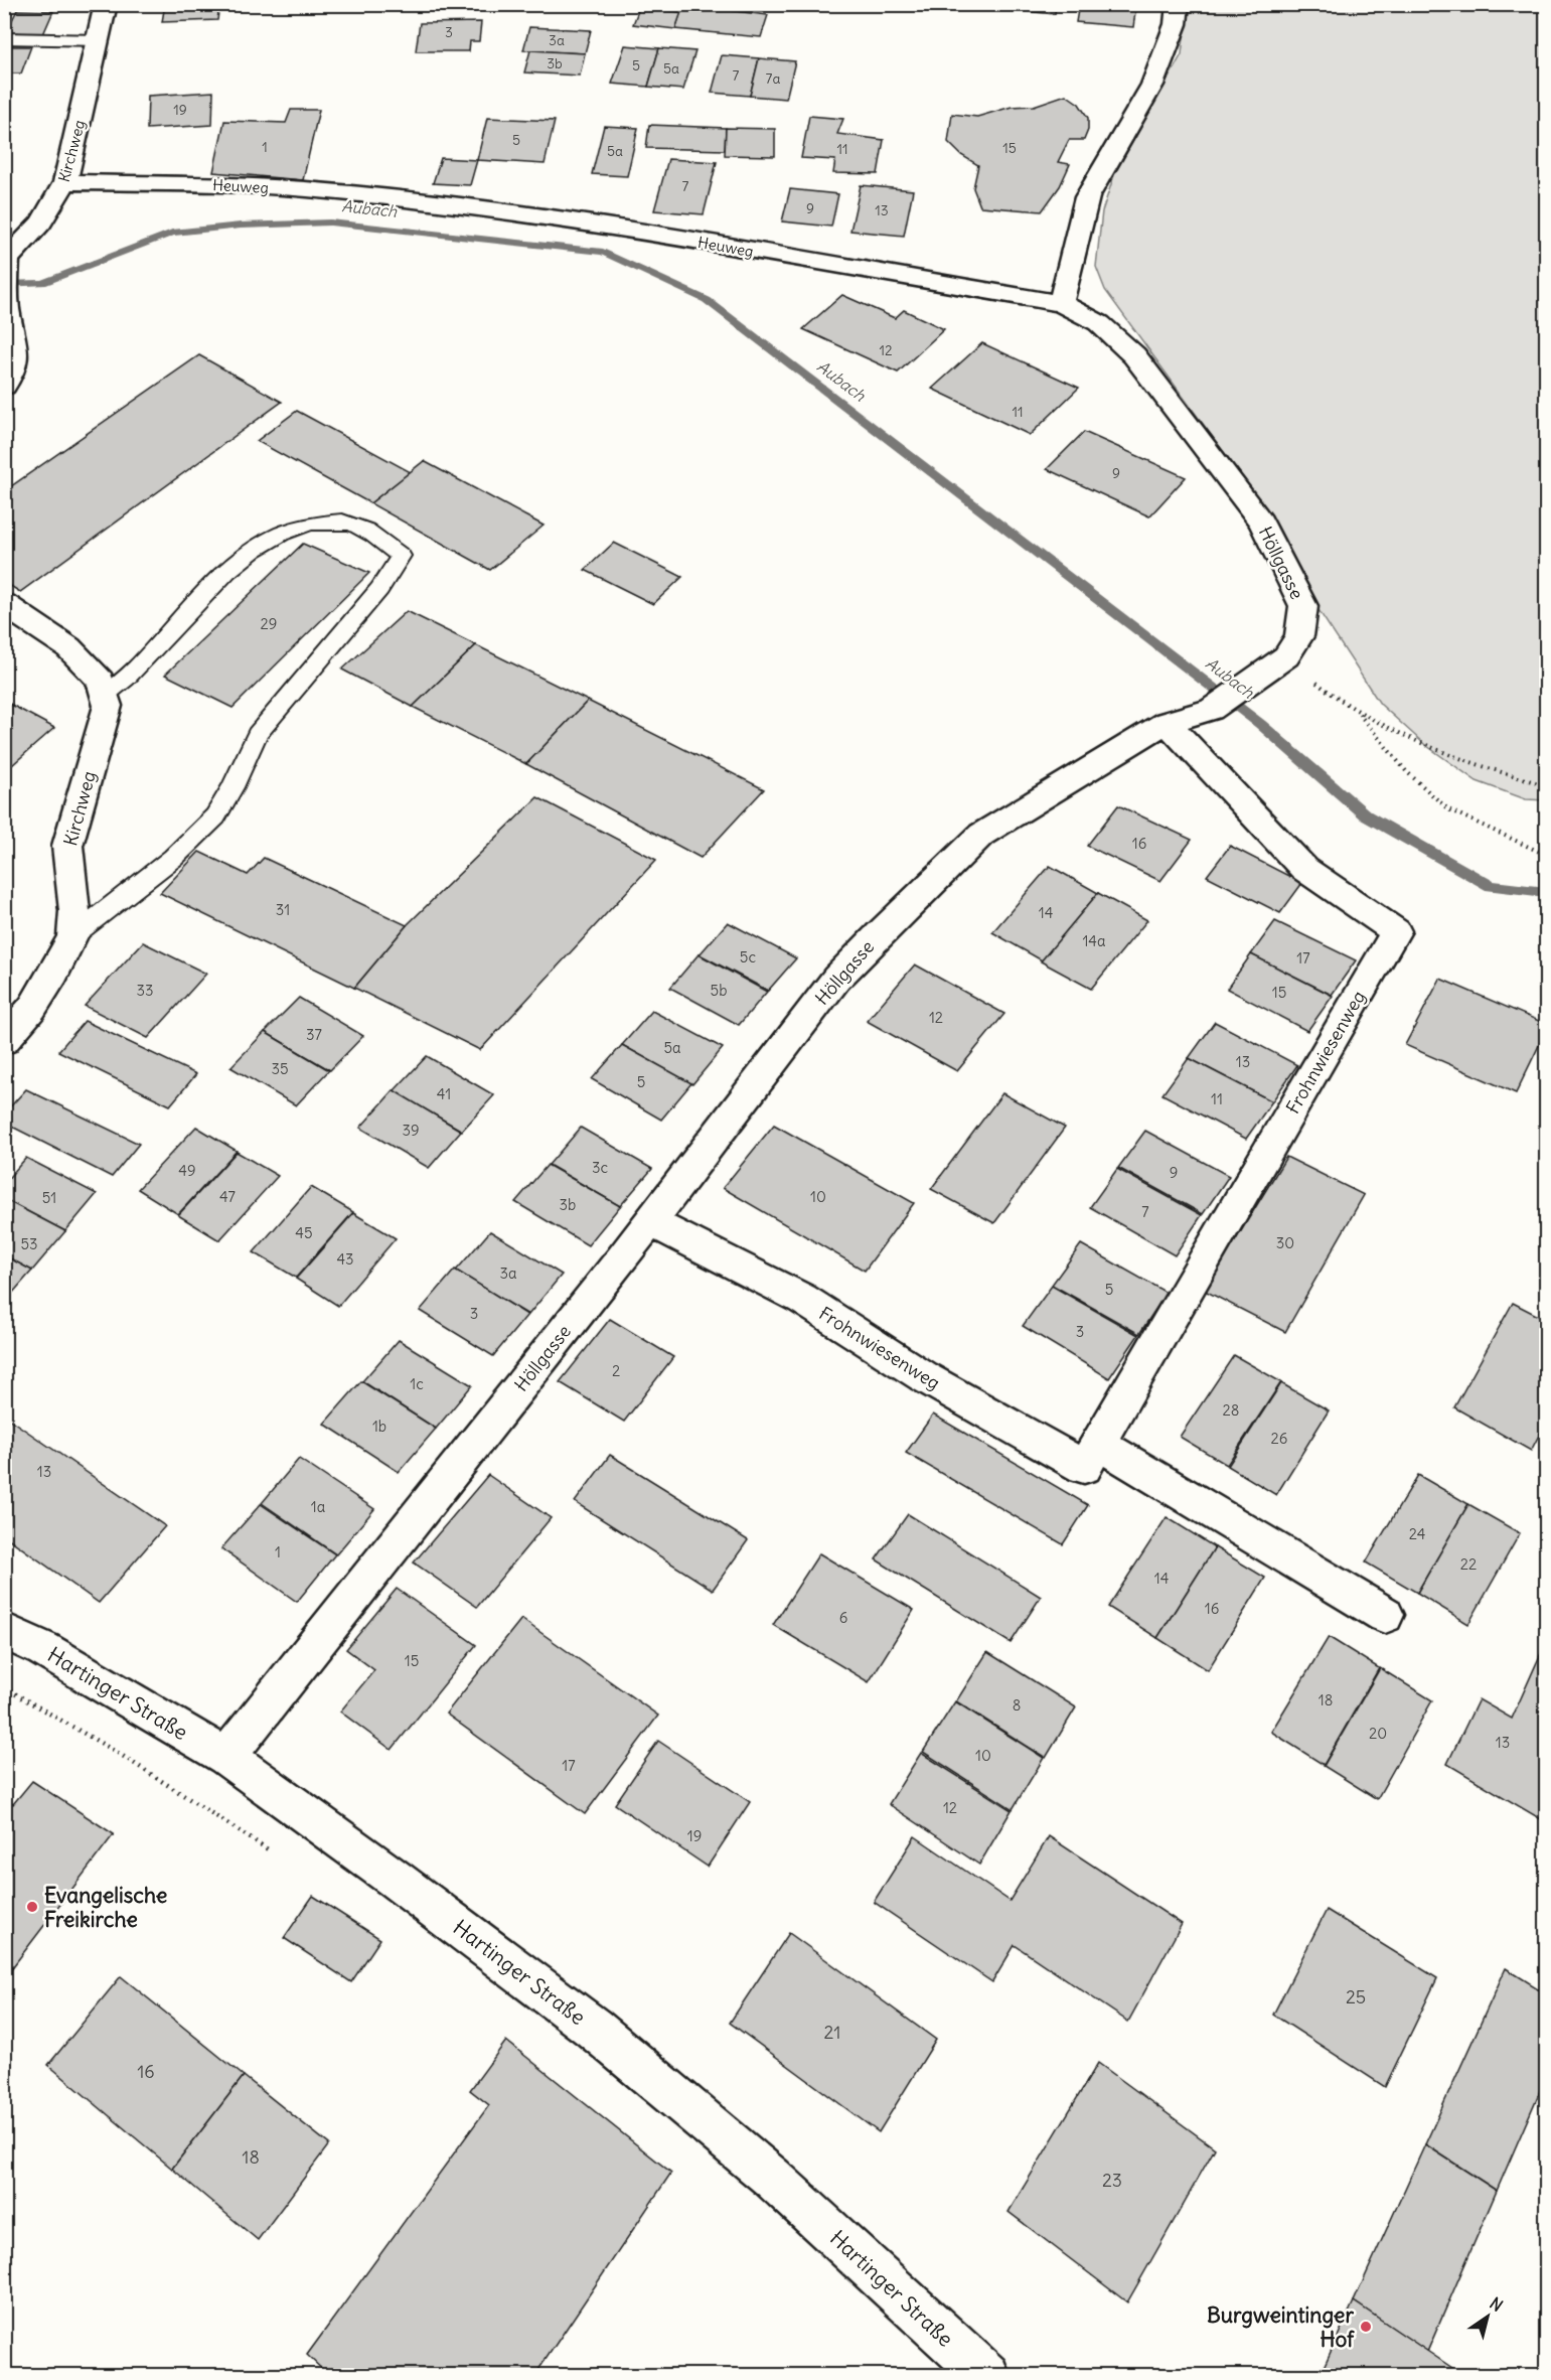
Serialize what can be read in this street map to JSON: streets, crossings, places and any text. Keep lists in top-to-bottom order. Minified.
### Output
{"streets":{"street":["Kirchweg","Heuweg","Höllgasse","Frohnwiesenweg","Hartinger Straße"]},"crossings":[["Kirchweg","Heuweg"],["Heuweg","Höllgasse"],["Höllgasse","Frohnwiesenweg"],["Höllgasse","Hartinger Straße"]],"water":["Aubach"],"places":["Evangelische Freikirche","Burgweintinger Hof"],"house_numbers":["3","3a","3b","5","5a","7","7a","19","5","1","15","11","5a","7","9","13","12","11","9","29","16","31","14","14a","5c","17","33","5b","15","12","37","5a","13","35","5","41","11","39","3c","49","9","47","10","51","3b","7","45","30","53","43","3a","5","3","3","2","1c","28","1b","26","13","1a","24","1","22","14","16","6","15","18","8","20","13","10","17","12","19","25","21","16","18","23"],"north":"top right"}
